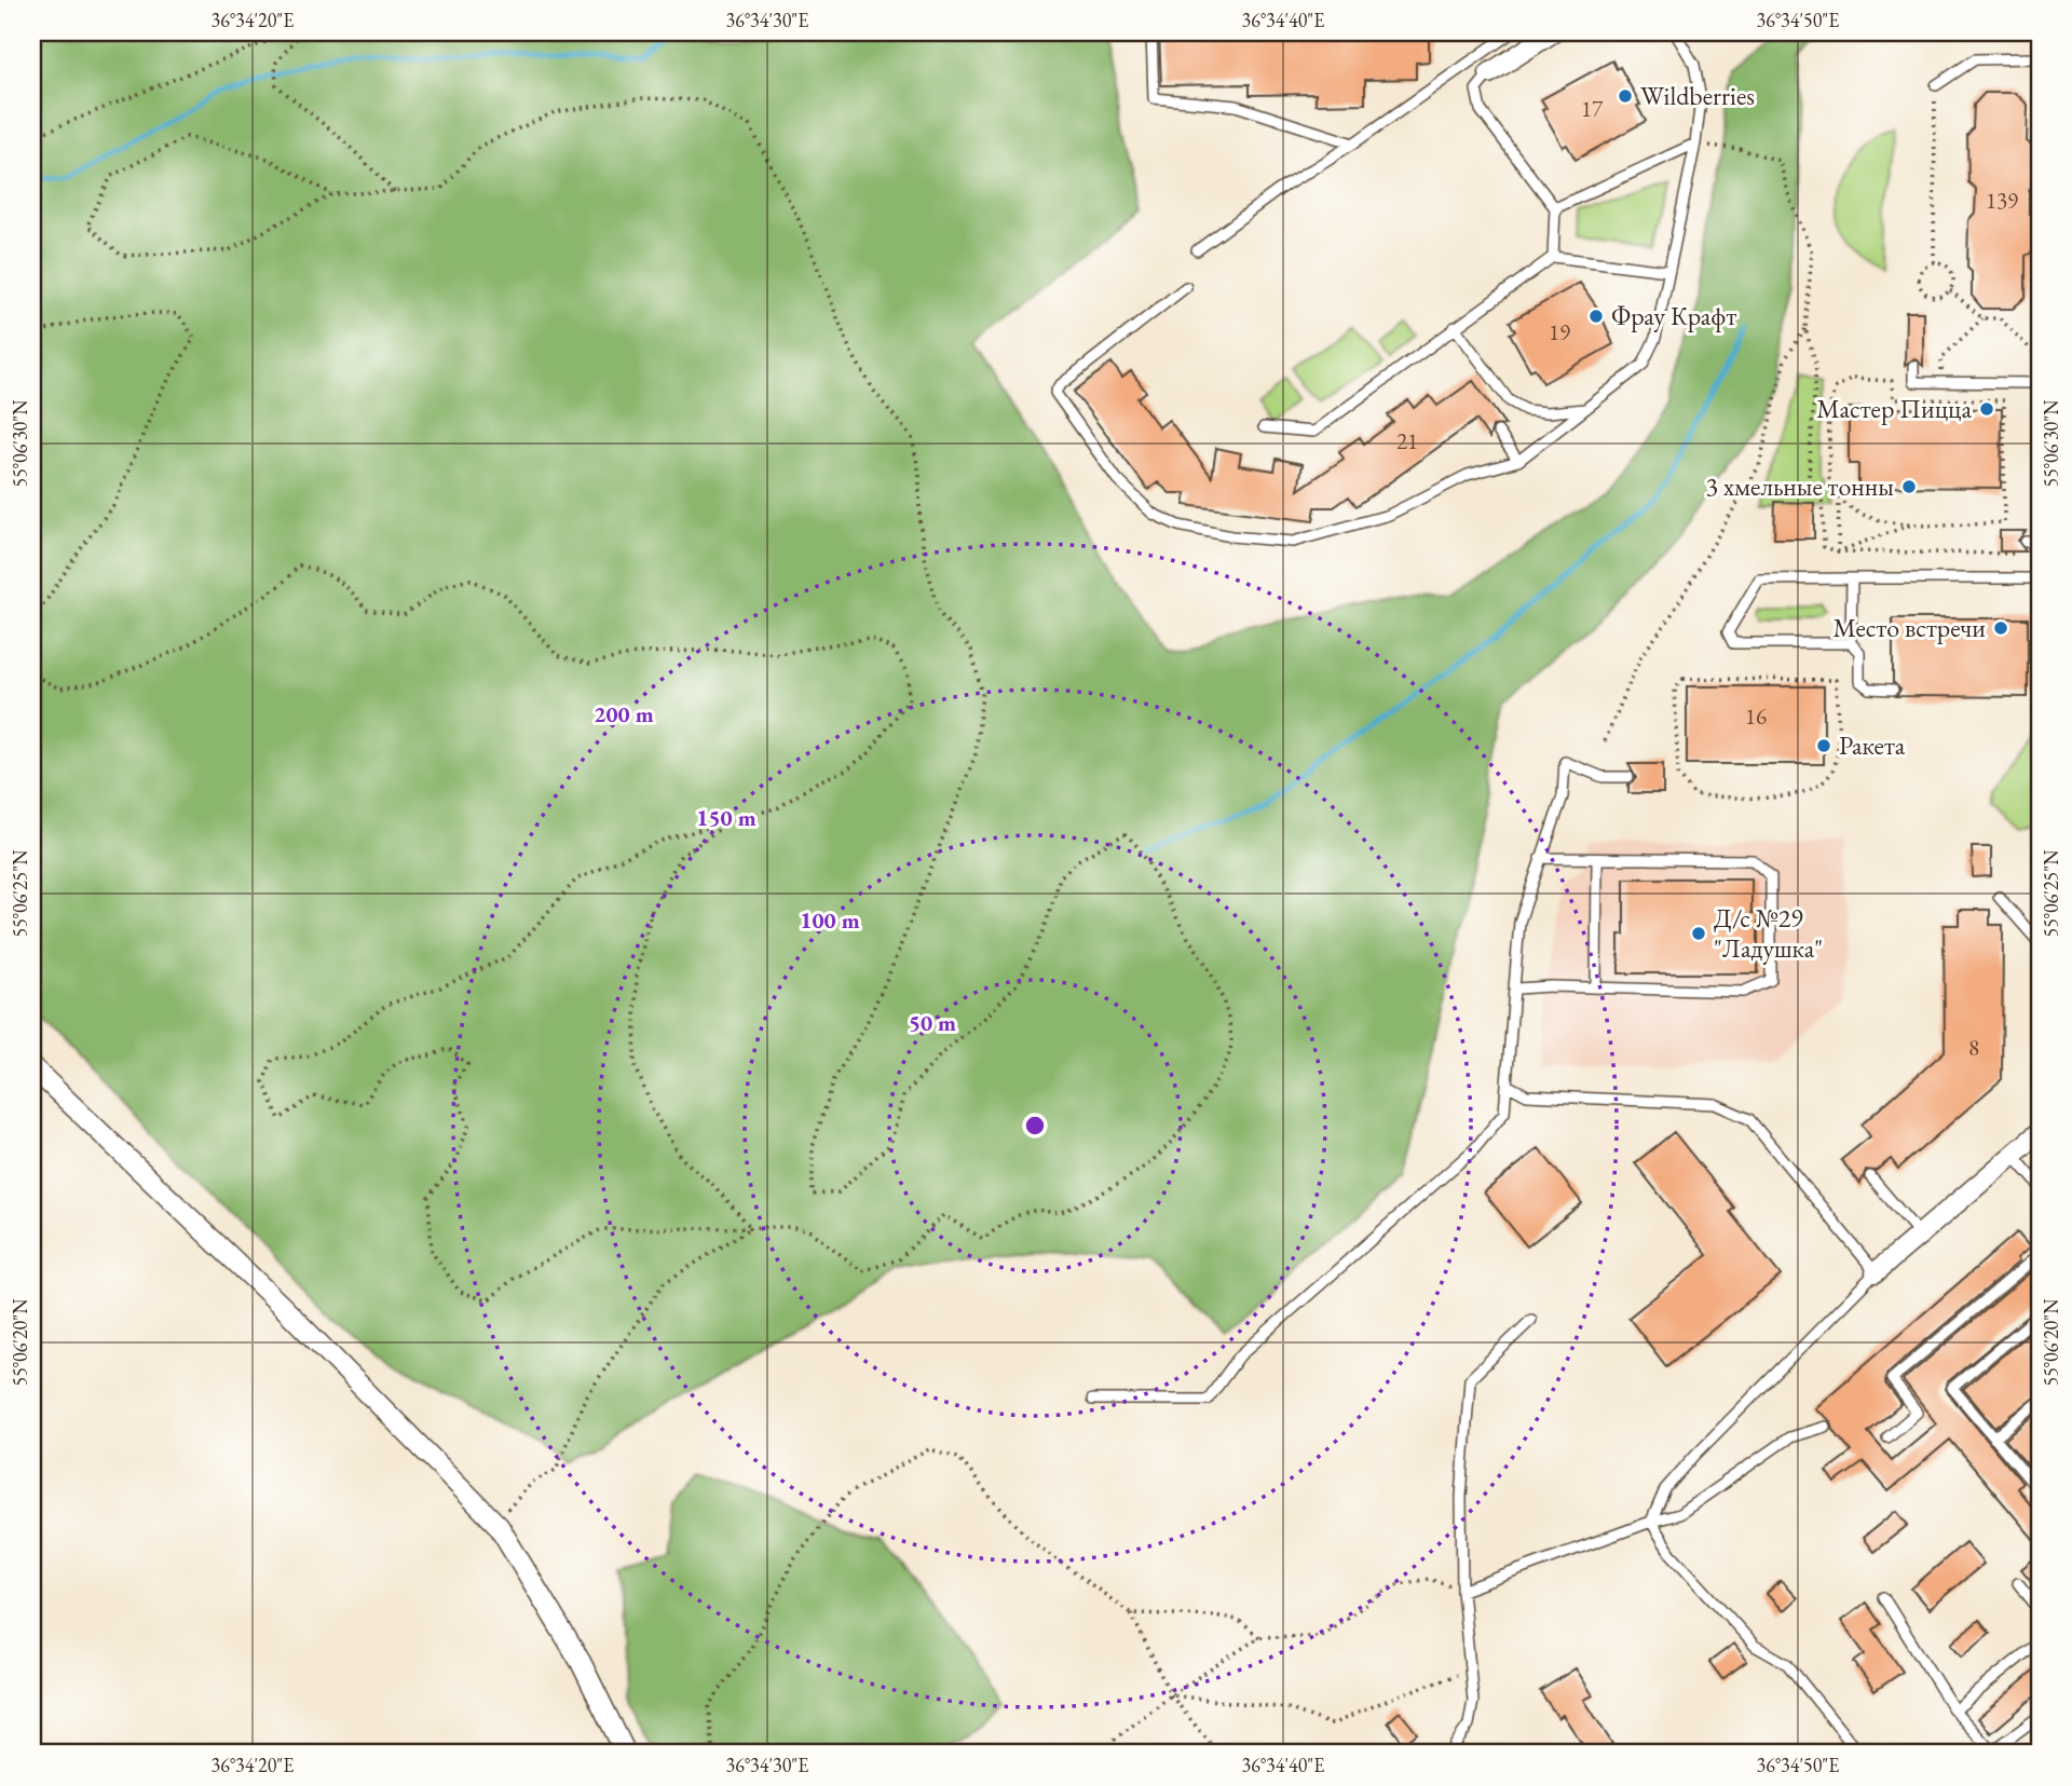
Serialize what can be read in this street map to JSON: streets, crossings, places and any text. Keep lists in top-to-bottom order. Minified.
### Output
{"places":["Wildberries","Фрау Крафт","Мастер Пицца","3 хмельные тонны","Место встречи","Ракета","Д/с №29 \"Ладушка\""],"house_numbers":["17","139","19","21","16","8"],"coordinates":["36°34'20\"E","36°34'30\"E","36°34'40\"E","36°34'50\"E","55°06'30\"N","55°06'25\"N","55°06'20\"N"],"rings":["200 m","150 m","100 m","50 m"]}
